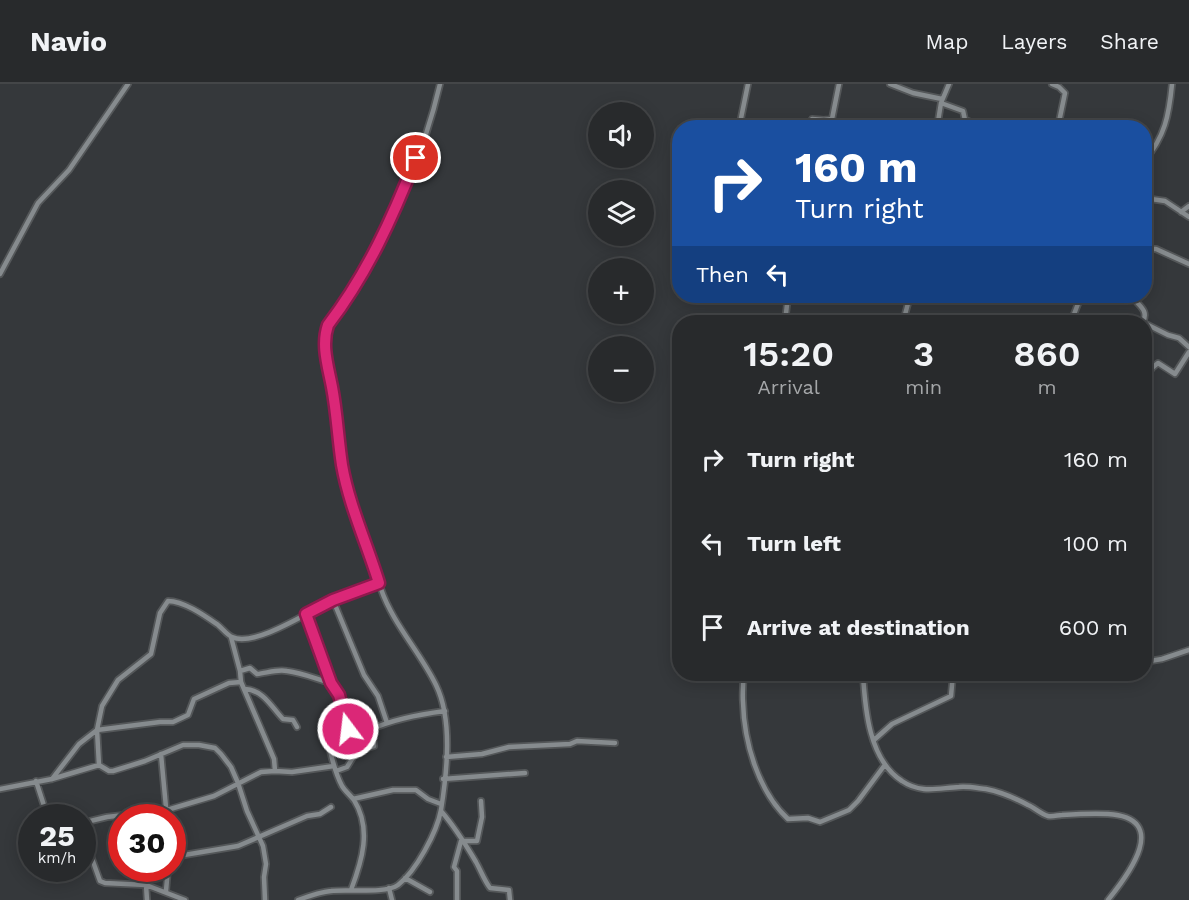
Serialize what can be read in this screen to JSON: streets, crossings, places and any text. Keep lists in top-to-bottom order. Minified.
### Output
{"page":{"header":"Navio","nav":["Map","Layers","Share"],"map_buttons":["+","−"],"turn":["160 m","Turn right"],"then":"Then","eta":["15:20","Arrival","3","min","860","m"],"list":[{"name":"Turn right","value":"160 m"},{"name":"Turn left","value":"100 m"},{"name":"Arrive at destination","value":"600 m"}],"speed":"25 km/h","limit":"30"}}
